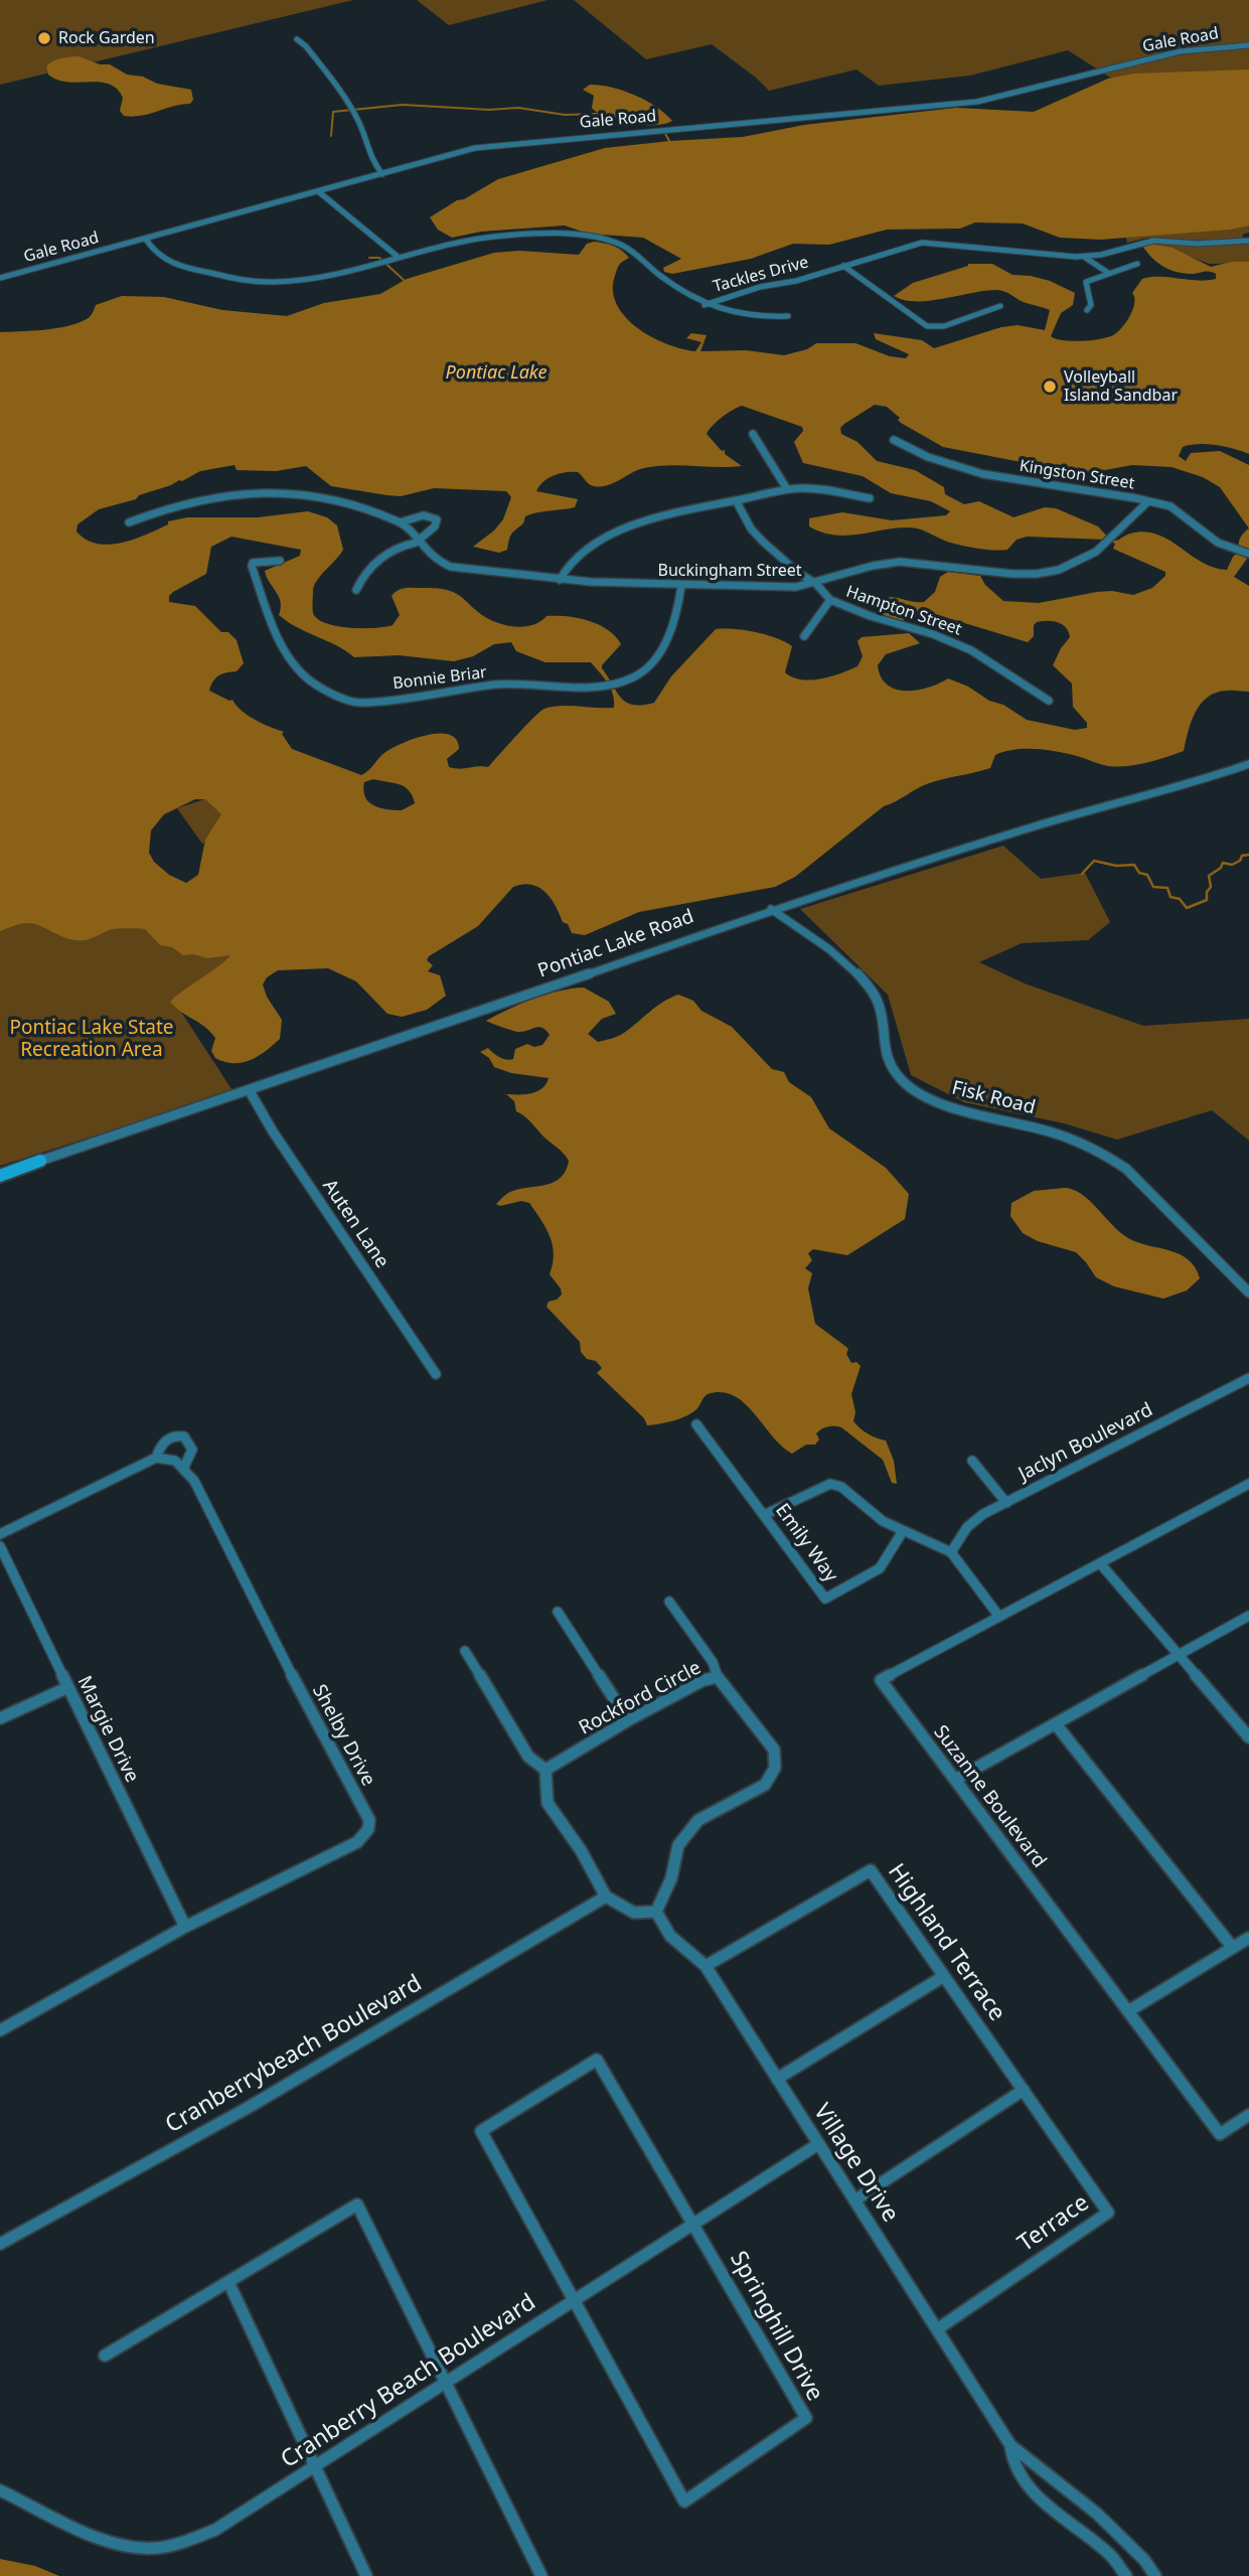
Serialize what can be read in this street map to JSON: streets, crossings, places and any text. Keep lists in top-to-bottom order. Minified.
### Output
{"streets":{"street":["Gale Road","Tackles Drive","Kingston Street","Buckingham Street","Hampton Street","Bonnie Briar","Pontiac Lake Road","Fisk Road","Auten Lane","Jaclyn Boulevard","Emily Way","Rockford Circle","Margie Drive","Shelby Drive","Suzanne Boulevard","Highland Terrace","Cranberrybeach Boulevard","Village Drive","Terrace","Springhill Drive","Cranberry Beach Boulevard"]},"crossings":[["Gale Road","Tackles Drive"],["Kingston Street","Buckingham Street"],["Buckingham Street","Hampton Street"],["Buckingham Street","Bonnie Briar"],["Pontiac Lake Road","Fisk Road"],["Pontiac Lake Road","Auten Lane"],["Rockford Circle","Village Drive"],["Margie Drive","Shelby Drive"],["Highland Terrace","Village Drive"],["Highland Terrace","Terrace"],["Village Drive","Terrace"],["Village Drive","Cranberry Beach Boulevard"],["Springhill Drive","Cranberry Beach Boulevard"]],"water":["Pontiac Lake"],"parks":["Pontiac Lake State Recreation Area"],"places":["Rock Garden","Volleyball Island Sandbar"]}
